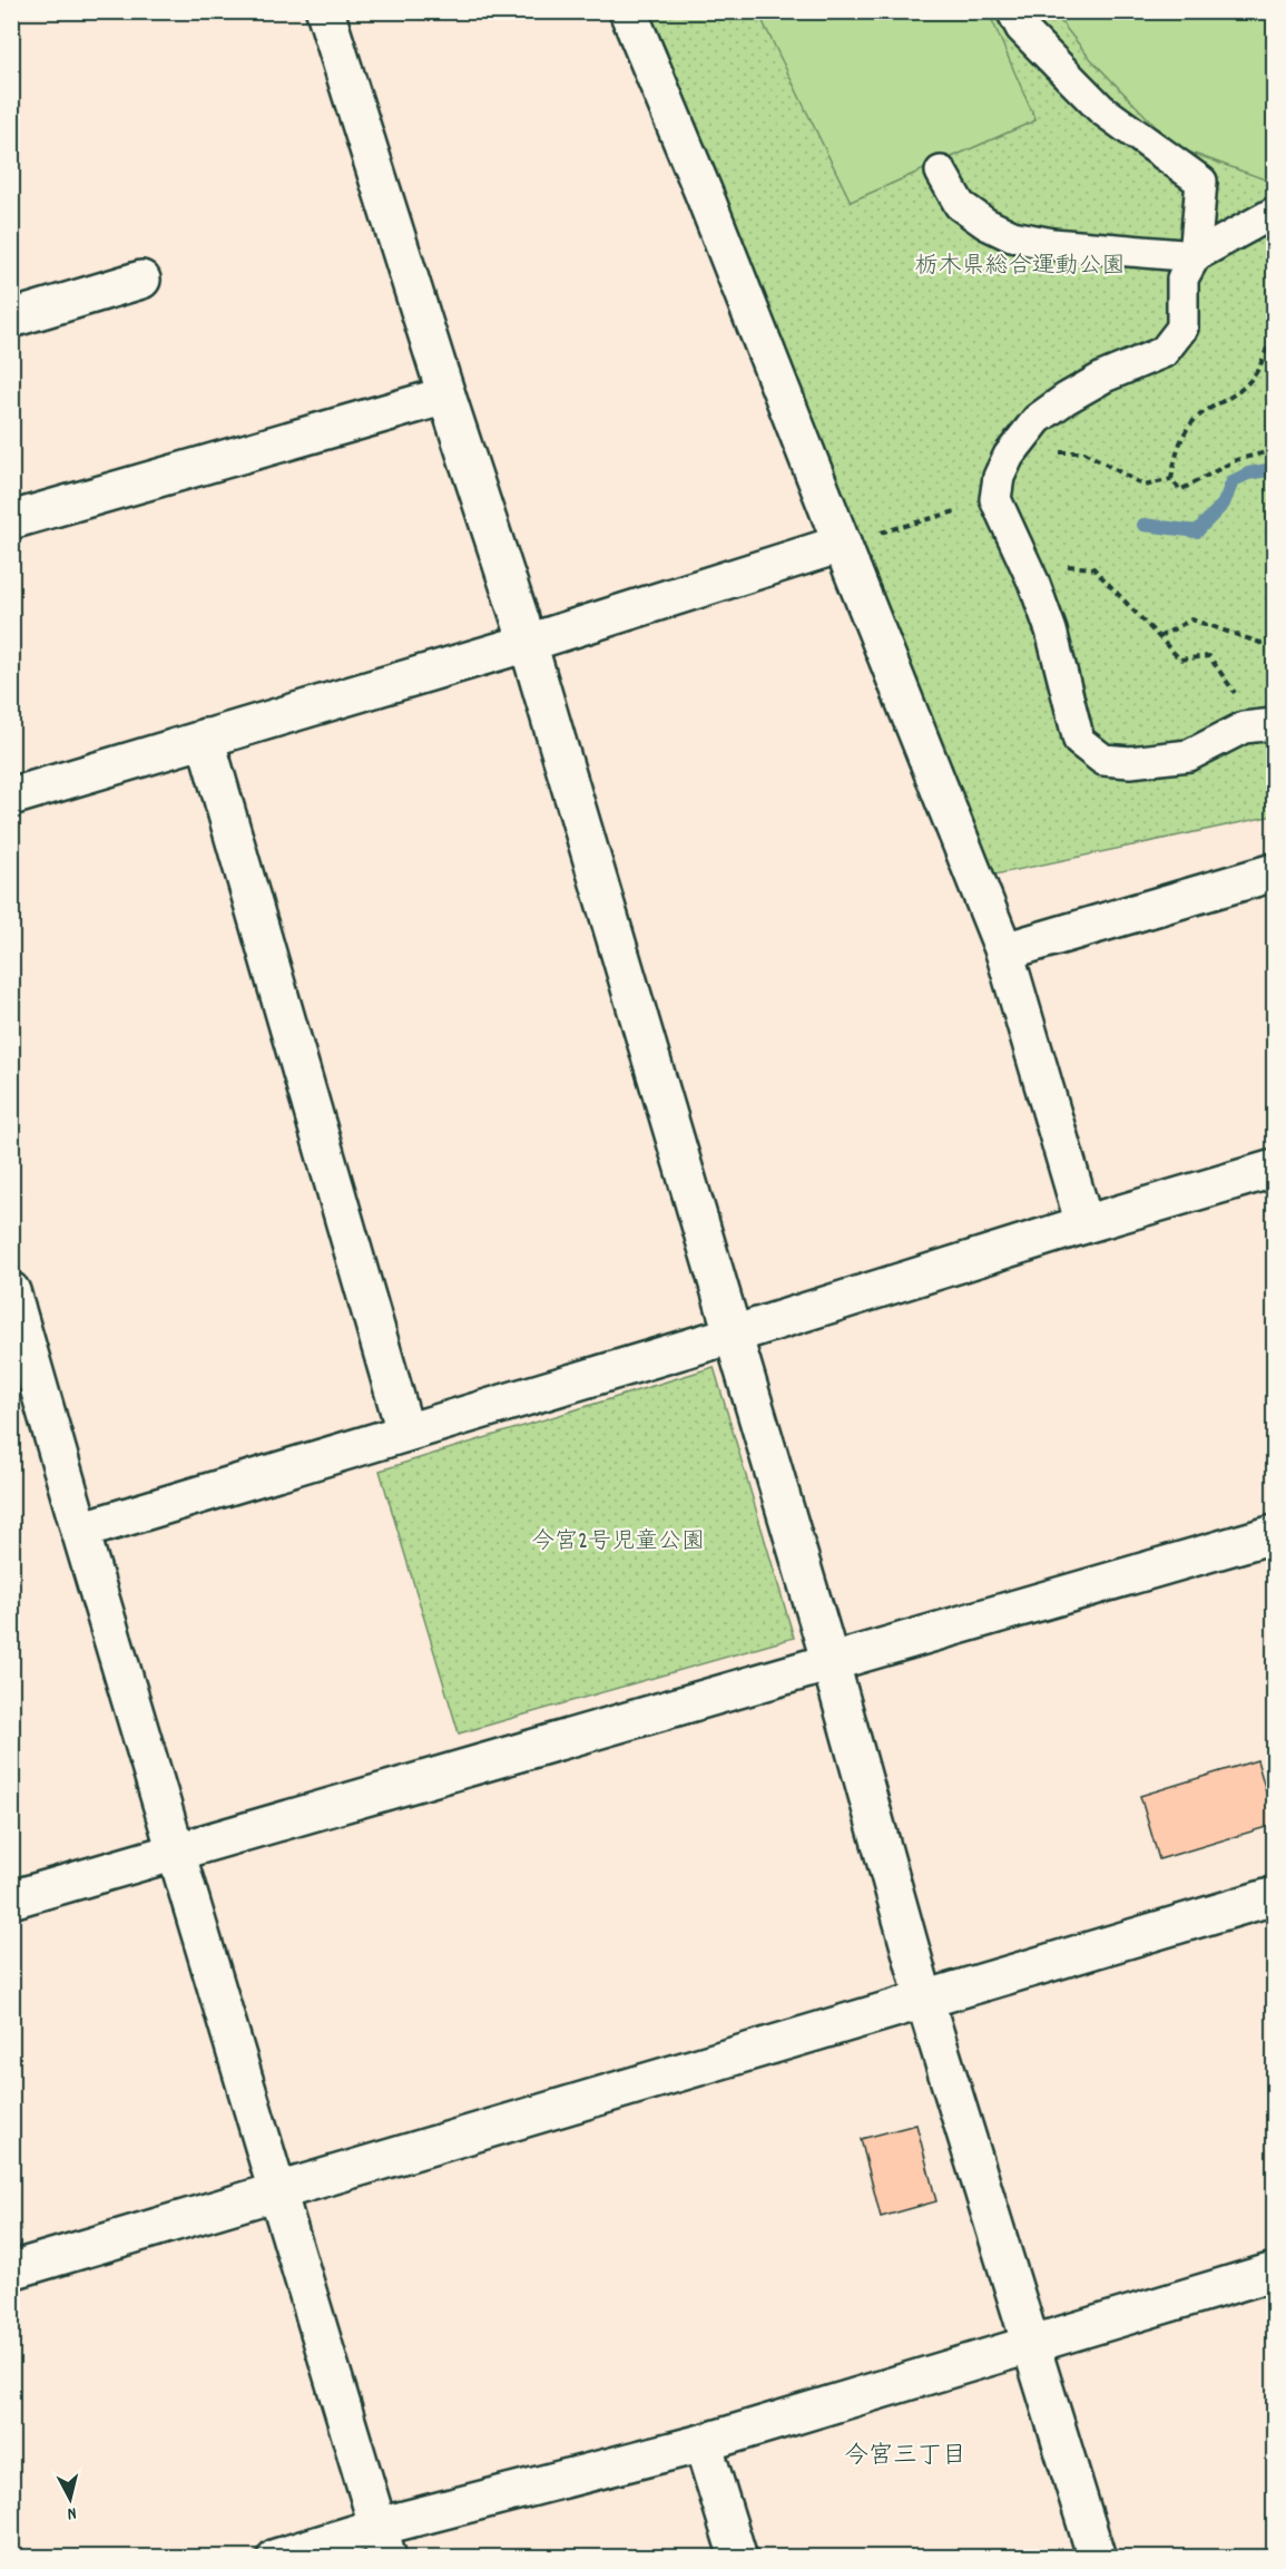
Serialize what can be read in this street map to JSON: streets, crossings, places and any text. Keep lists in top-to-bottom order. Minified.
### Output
{"districts":["今宮三丁目"],"parks":["栃木県総合運動公園","今宮2号児童公園"],"north":"bottom"}
